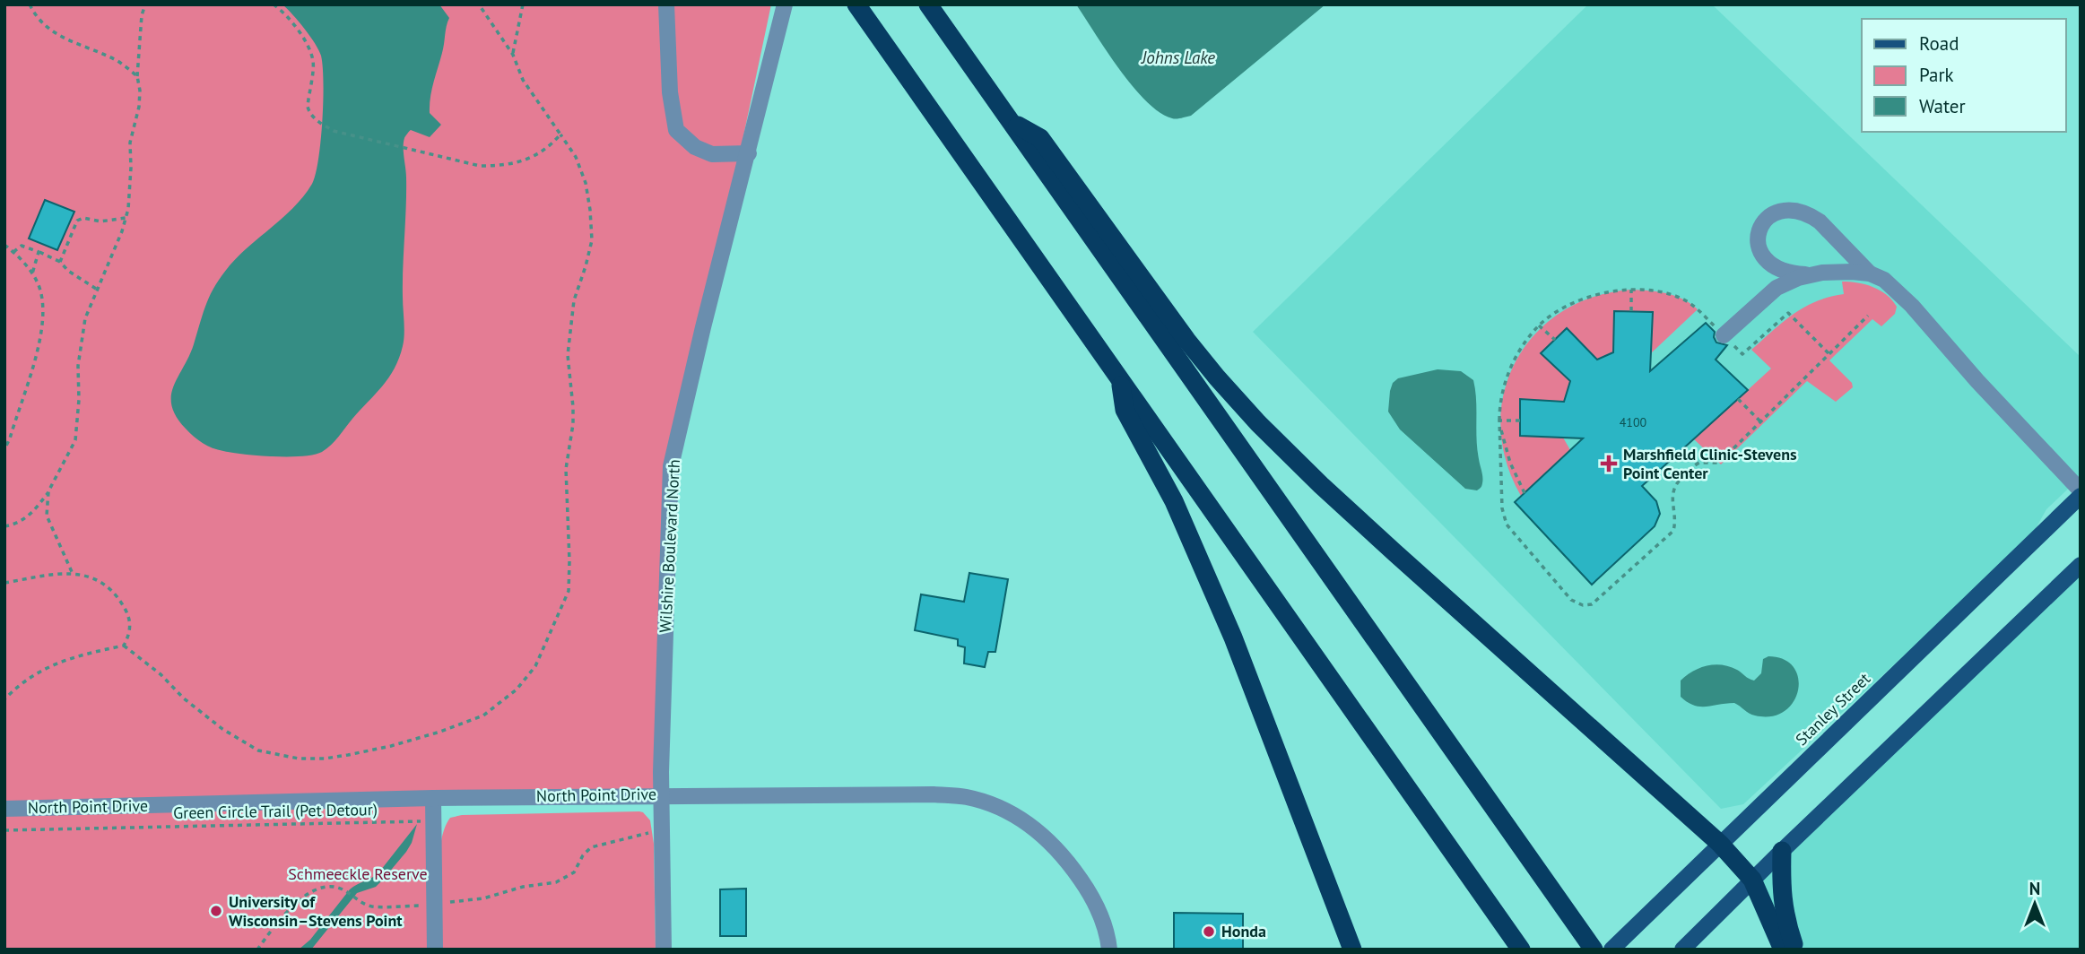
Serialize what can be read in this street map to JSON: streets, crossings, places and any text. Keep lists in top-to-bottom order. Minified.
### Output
{"streets":{"main road":["Stanley Street"],"street":["Wilshire Boulevard North","North Point Drive"],"path":["Green Circle Trail (Pet Detour)"]},"crossings":[["Wilshire Boulevard North","North Point Drive"]],"water":["Johns Lake"],"parks":["Schmeeckle Reserve"],"places":{"health":["Marshfield Clinic-Stevens Point Center"],"other":["University of Wisconsin–Stevens Point","Honda"]},"house_numbers":["4100"],"legend":["Road","Park","Water"],"north":"top"}
